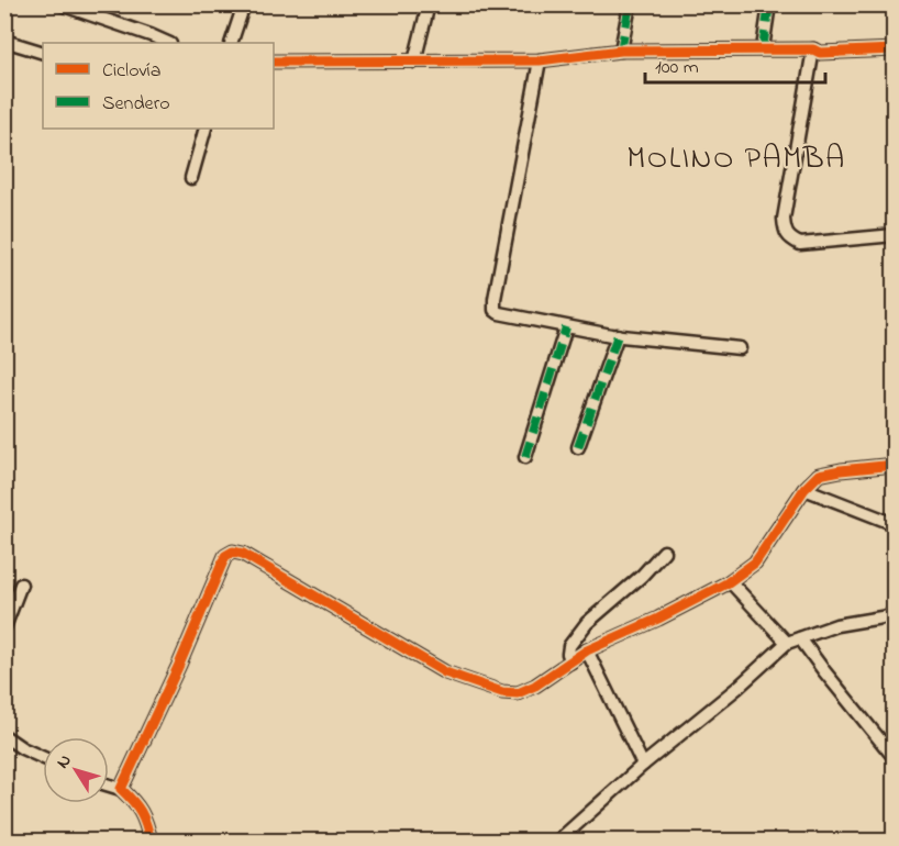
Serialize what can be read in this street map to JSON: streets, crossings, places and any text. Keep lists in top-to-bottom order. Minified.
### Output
{"districts":["MOLINO PAMBA"],"legend":["Ciclovía","Sendero"],"scale_bar":"100 m","north":"top left"}
